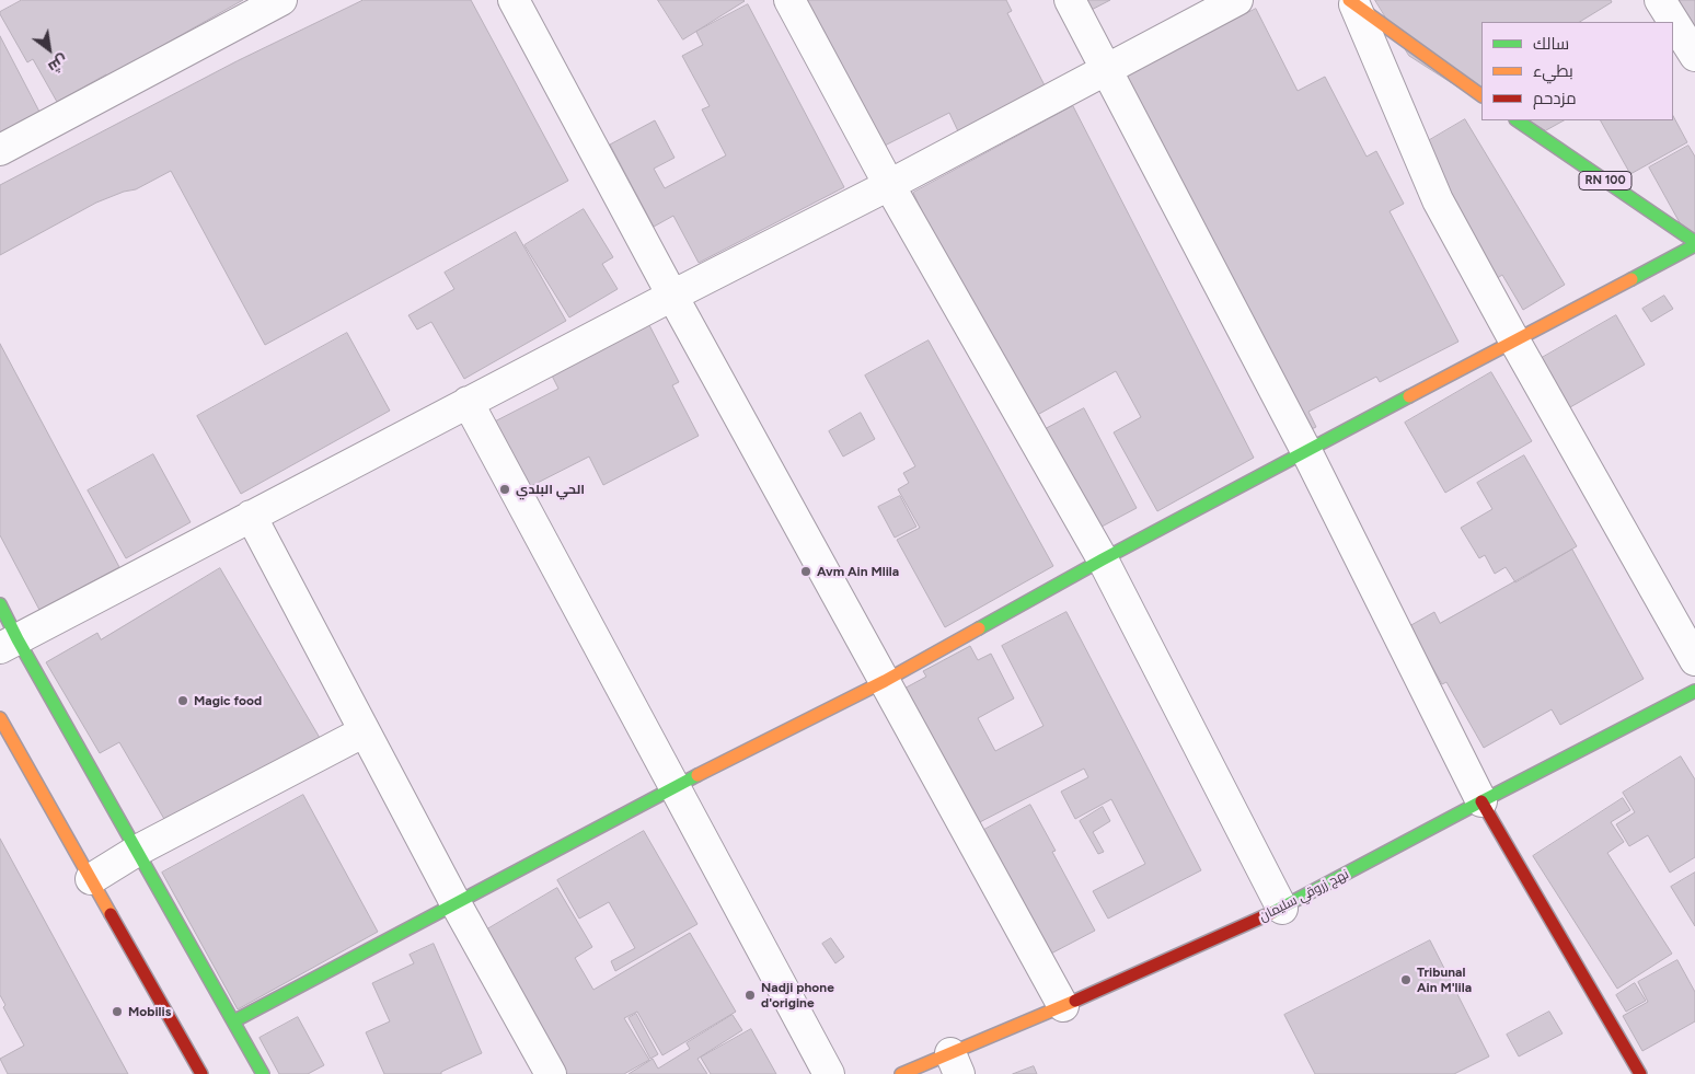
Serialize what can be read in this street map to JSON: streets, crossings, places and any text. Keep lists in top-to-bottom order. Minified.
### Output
{"streets":{"street":["RN 100","نهج زروقي سليمان"]},"places":["الحي البلدي","Avm Ain Mlila","Magic food","Tribunal Ain M'lila","Nadji phone d'origine","Mobilis"],"legend":["سالك","بطيء","مزدحم"],"north":"bottom right"}
